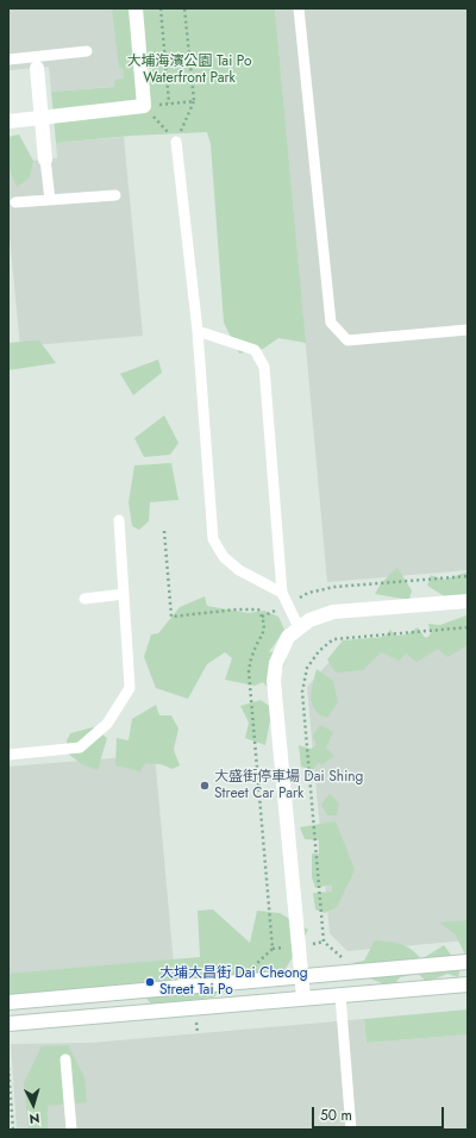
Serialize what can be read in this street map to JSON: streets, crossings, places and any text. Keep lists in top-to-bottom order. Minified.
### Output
{"parks":["大埔海濱公園 Tai Po Waterfront Park"],"places":["大盛街停車場 Dai Shing Street Car Park","大埔大昌街 Dai Cheong Street Tai Po"],"scale_bar":"50 m","north":"bottom"}
